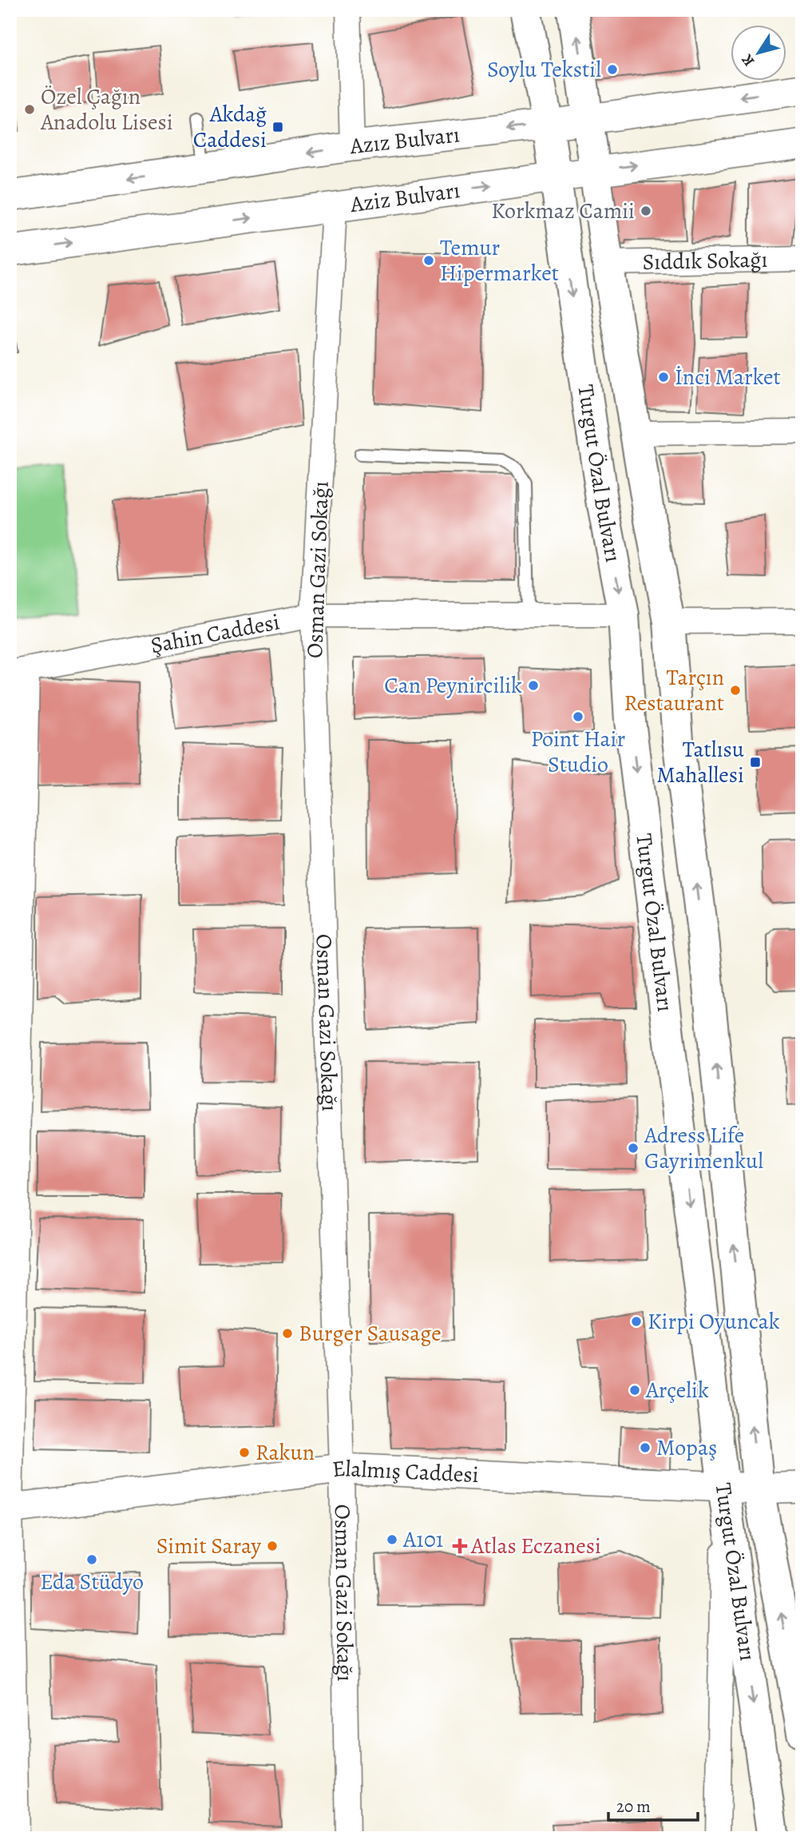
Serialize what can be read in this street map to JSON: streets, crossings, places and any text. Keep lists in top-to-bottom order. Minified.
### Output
{"streets":{"main road":["Turgut Özal Bulvarı"],"street":["Azız Bulvarı","Aziz Bulvarı","Sıddık Sokağı","Osman Gazi Sokağı","Şahin Caddesi","Elalmış Caddesi"]},"crossings":[["Azız Bulvarı","Turgut Özal Bulvarı"],["Aziz Bulvarı","Turgut Özal Bulvarı"],["Aziz Bulvarı","Osman Gazi Sokağı"],["Sıddık Sokağı","Turgut Özal Bulvarı"],["Turgut Özal Bulvarı","Şahin Caddesi"],["Turgut Özal Bulvarı","Elalmış Caddesi"],["Osman Gazi Sokağı","Şahin Caddesi"],["Osman Gazi Sokağı","Elalmış Caddesi"]],"one_way":["Azız Bulvarı","Aziz Bulvarı"],"places":{"other":["Soylu Tekstil","Özel Çağın Anadolu Lisesi","Korkmaz Camii","Temur Hipermarket","İnci Market","Can Peynircilik","Tarçın Restaurant","Point Hair Studio","Adress Life Gayrimenkul","Kirpi Oyuncak","Burger Sausage","Arçelik","Mopaş","Rakun","A101","Simit Saray","Eda Stüdyo"],"transit":["Akdağ Caddesi","Tatlısu Mahallesi"],"health":["Atlas Eczanesi"]},"scale_bar":"20 m","north":"bottom left"}
